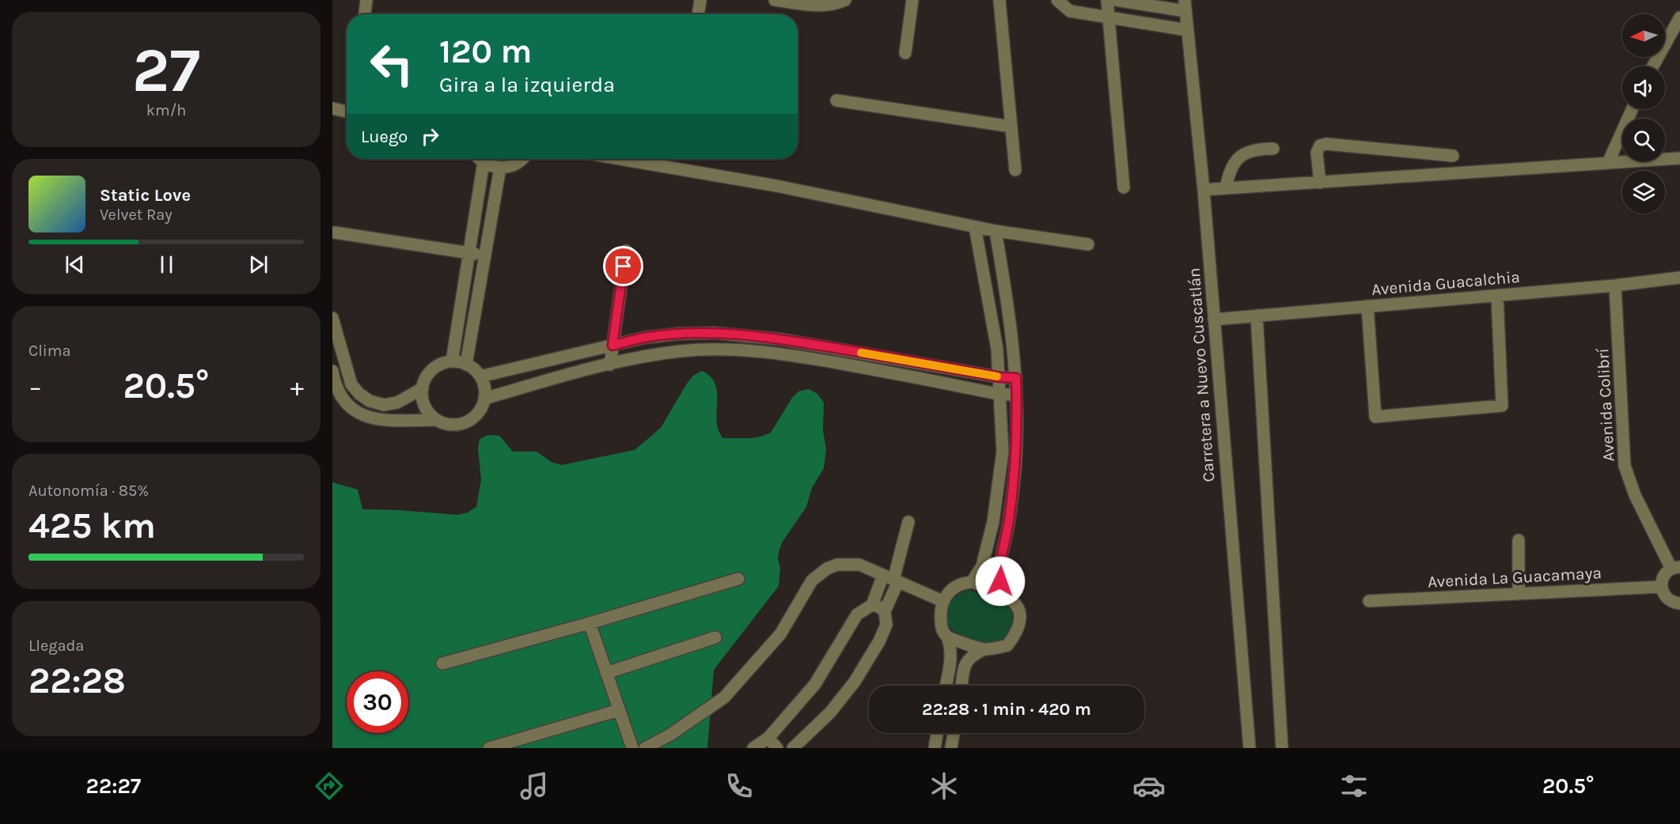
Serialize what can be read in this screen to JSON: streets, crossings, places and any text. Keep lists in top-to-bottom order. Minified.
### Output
{"streets":{"street":["Avenida Guacalchia","Carretera a Nuevo Cuscatlán","Avenida Colibrí","Avenida La Guacamaya"]},"crossings":[["Avenida Guacalchia","Carretera a Nuevo Cuscatlán"],["Avenida Guacalchia","Avenida Colibrí"]],"north":"left","page":{"tile":[["27","km/h"],"Clima",["Autonomía · 85%","425 km"],["Llegada","22:28"]],"turn":["120 m","Gira a la izquierda"],"then":"Luego","song":["Static Love","Velvet Ray"],"heat":["−","20.5°","+"],"limit":"30","trip":"22:28 · 1 min · 420 m","tabs":["22:27","20.5°"]}}
